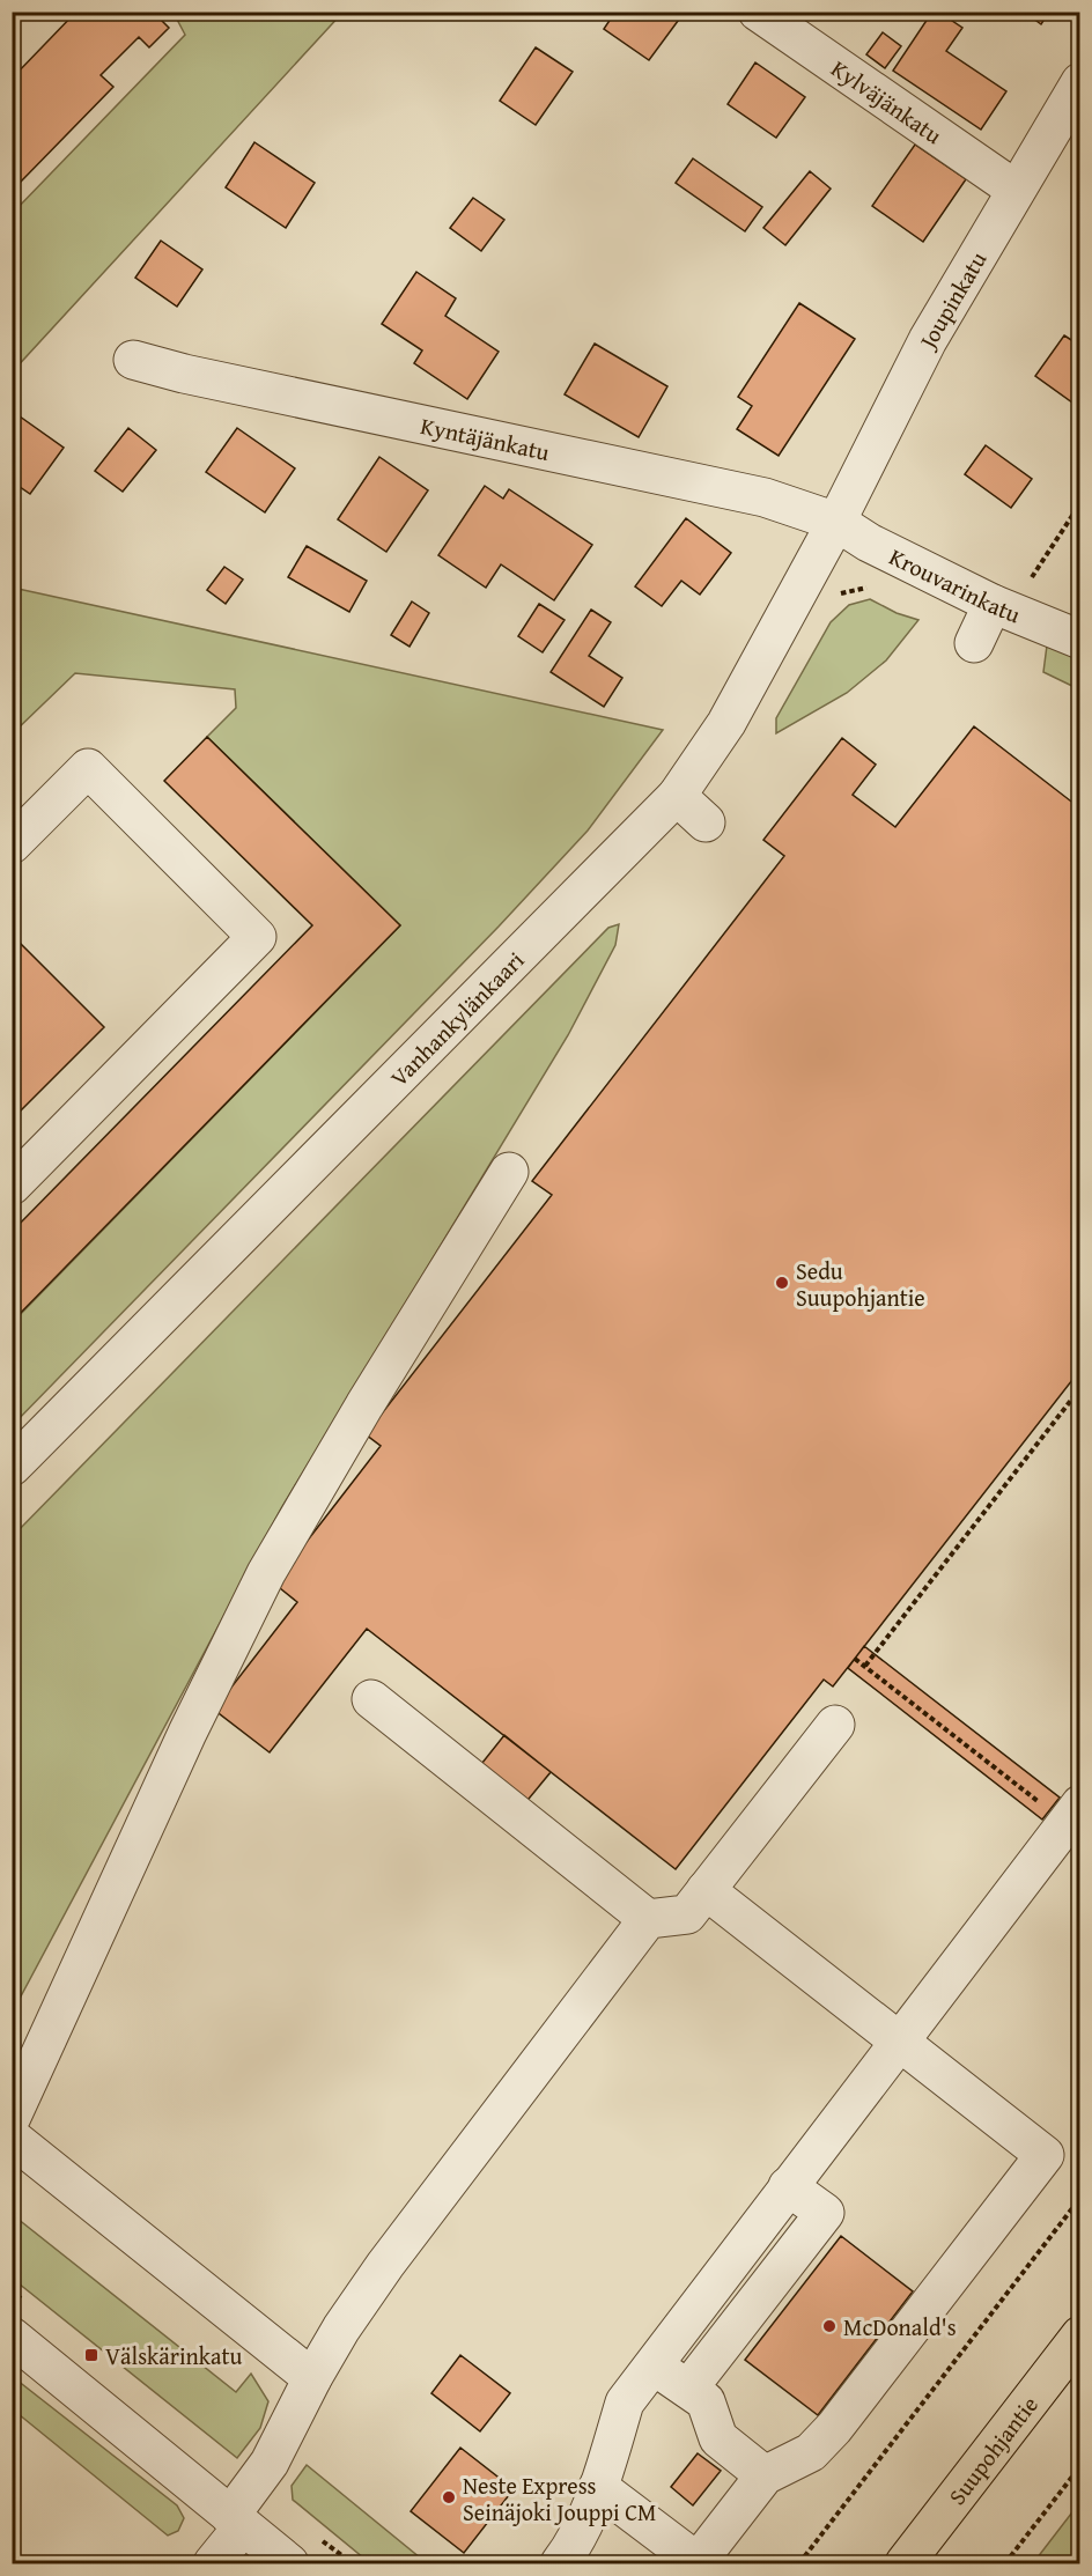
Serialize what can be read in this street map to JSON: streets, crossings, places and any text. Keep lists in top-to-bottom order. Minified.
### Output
{"streets":{"main road":["Suupohjantie"],"street":["Kylväjänkatu","Joupinkatu","Kyntäjänkatu","Krouvarinkatu","Vanhankylänkaari"]},"crossings":[["Kylväjänkatu","Joupinkatu"],["Joupinkatu","Kyntäjänkatu"],["Joupinkatu","Krouvarinkatu"],["Joupinkatu","Vanhankylänkaari"],["Kyntäjänkatu","Krouvarinkatu"],["Kyntäjänkatu","Vanhankylänkaari"],["Krouvarinkatu","Vanhankylänkaari"]],"places":{"other":["Sedu Suupohjantie","McDonald's","Neste Express Seinäjoki Jouppi CM"],"transit":["Välskärinkatu"]}}
